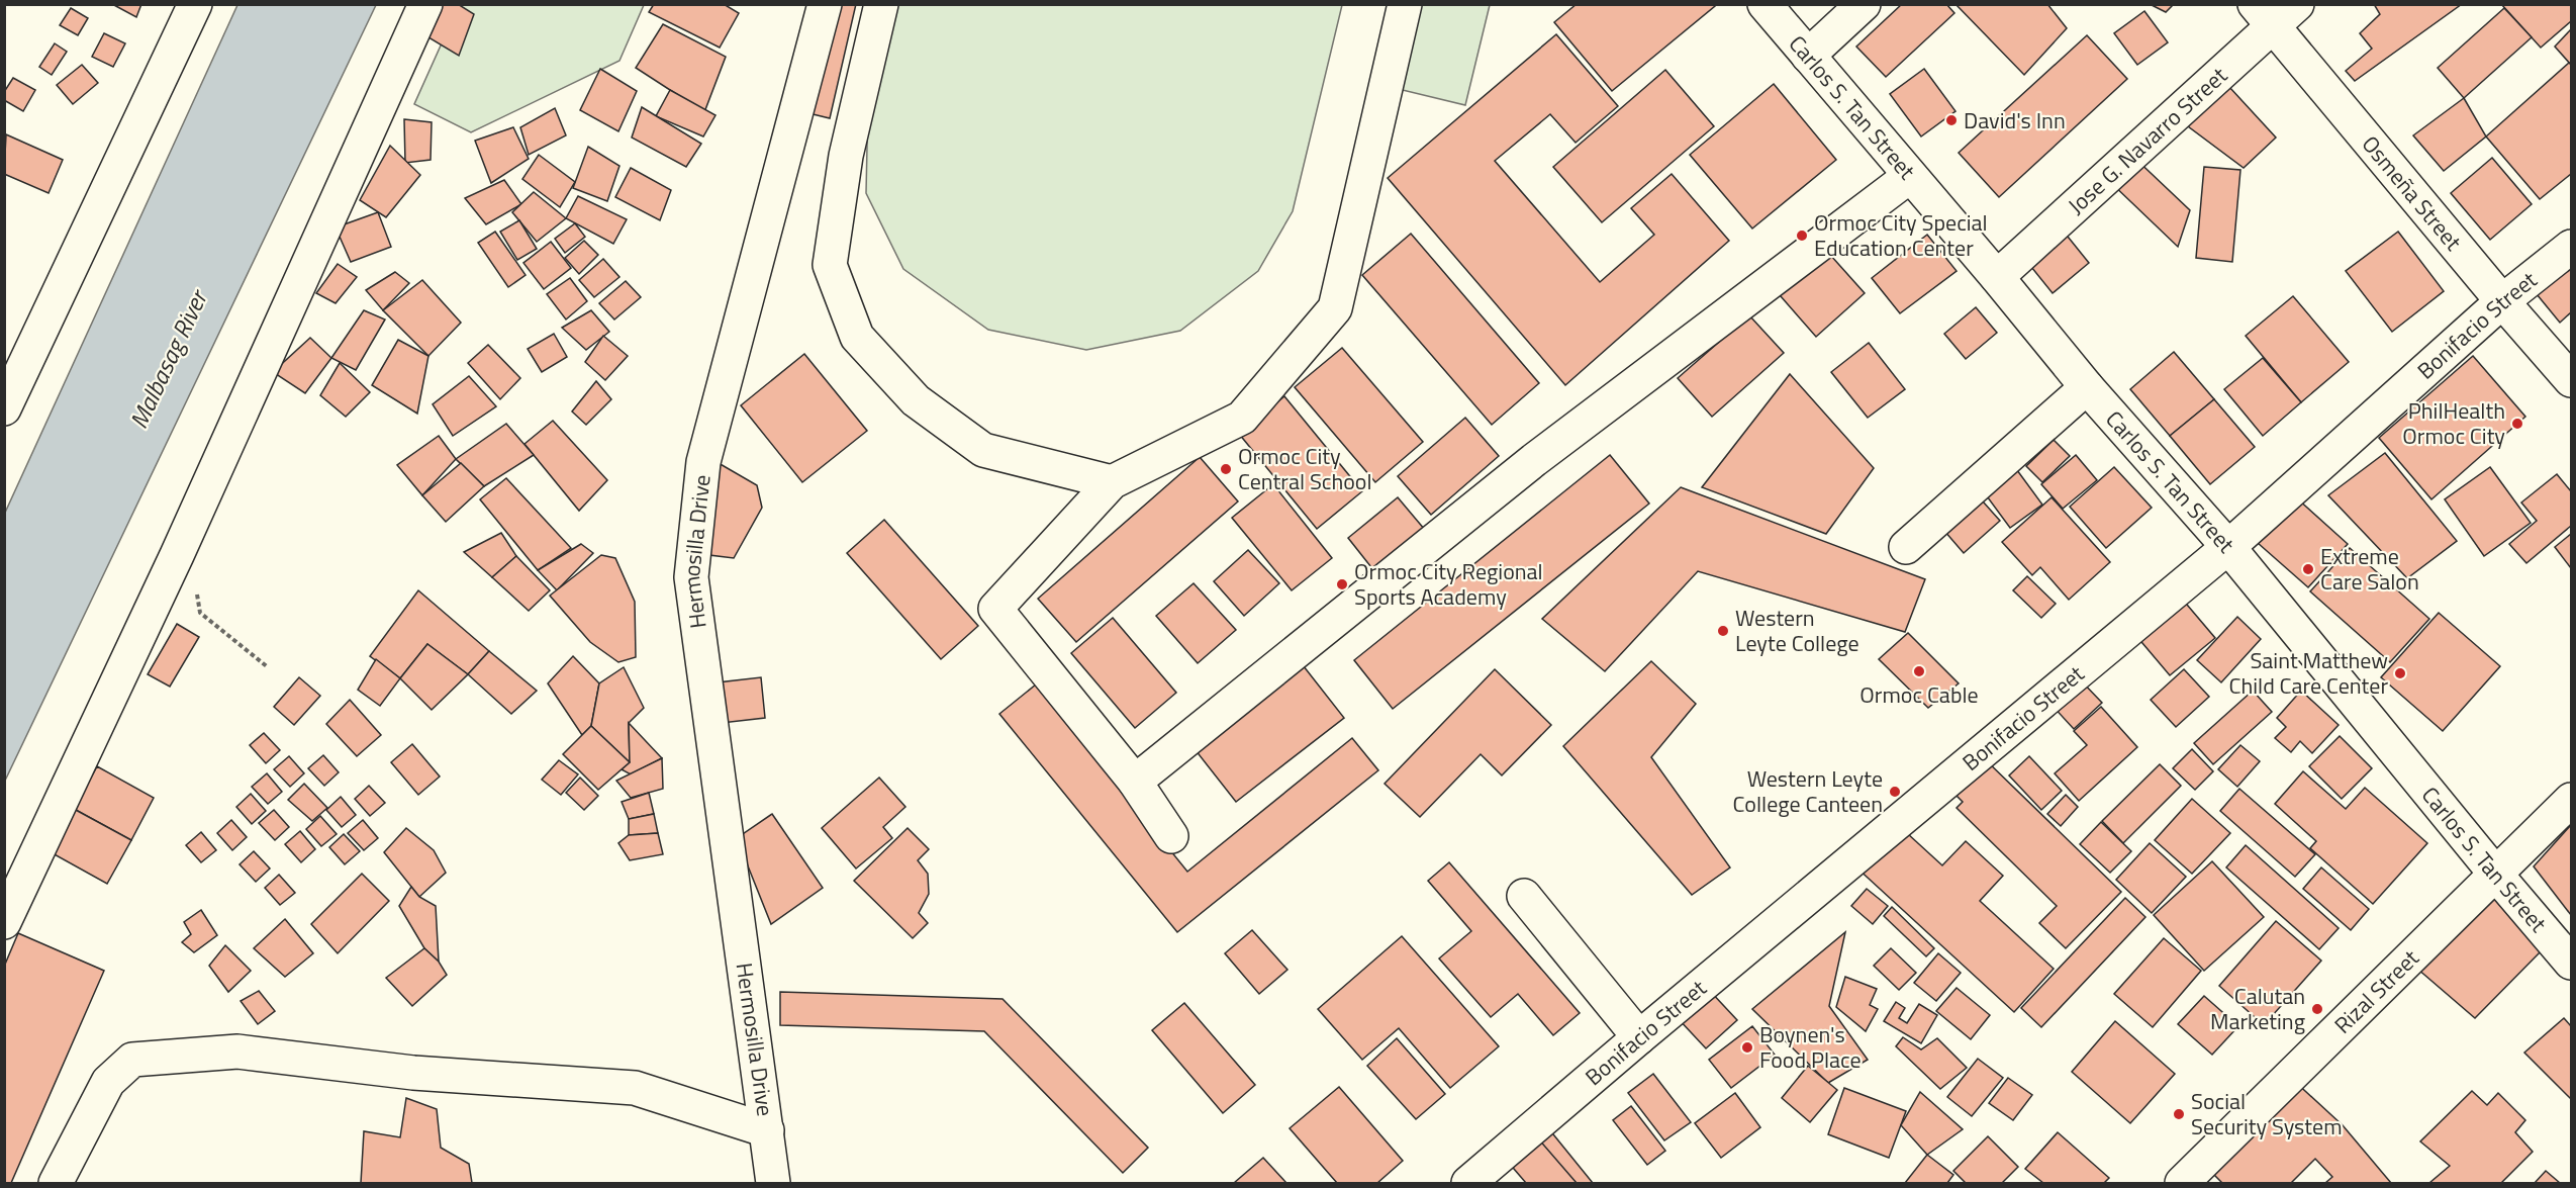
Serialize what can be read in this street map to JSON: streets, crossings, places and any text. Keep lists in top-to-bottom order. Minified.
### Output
{"streets":{"street":["Carlos S. Tan Street","Jose G. Navarro Street","Osmeña Street","Bonifacio Street","Hermosilla Drive","Rizal Street"]},"crossings":[["Carlos S. Tan Street","Jose G. Navarro Street"],["Carlos S. Tan Street","Bonifacio Street"],["Carlos S. Tan Street","Rizal Street"],["Jose G. Navarro Street","Osmeña Street"],["Osmeña Street","Bonifacio Street"]],"water":["Malbasag River"],"places":["David's Inn","Ormoc City Special Education Center","PhilHealth Ormoc City","Ormoc City Central School","Extreme Care Salon","Ormoc City Regional Sports Academy","Western Leyte College","Ormoc Cable","Saint Matthew Child Care Center","Western Leyte College Canteen","Calutan Marketing","Boynen's Food Place","Social Security System"]}
